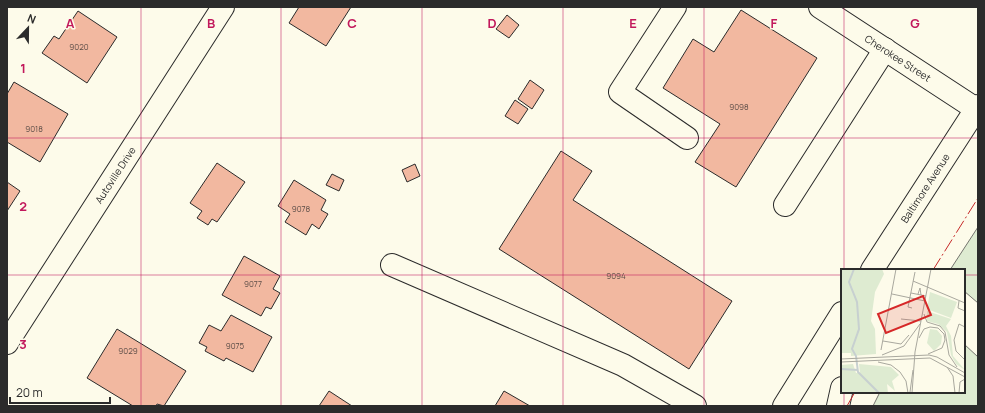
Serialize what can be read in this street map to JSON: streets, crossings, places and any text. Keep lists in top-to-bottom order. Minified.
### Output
{"streets":{"street":["Cherokee Street","Autoville Drive","Baltimore Avenue"]},"crossings":[["Cherokee Street","Baltimore Avenue"]],"house_numbers":["9020","9098","9018","9078","9094","9077","9075","9029"],"scale_bar":"20 m","north":"top","grid":{"columns":["A","B","C","D","E","F","G"],"rows":["1","2","3"]}}
